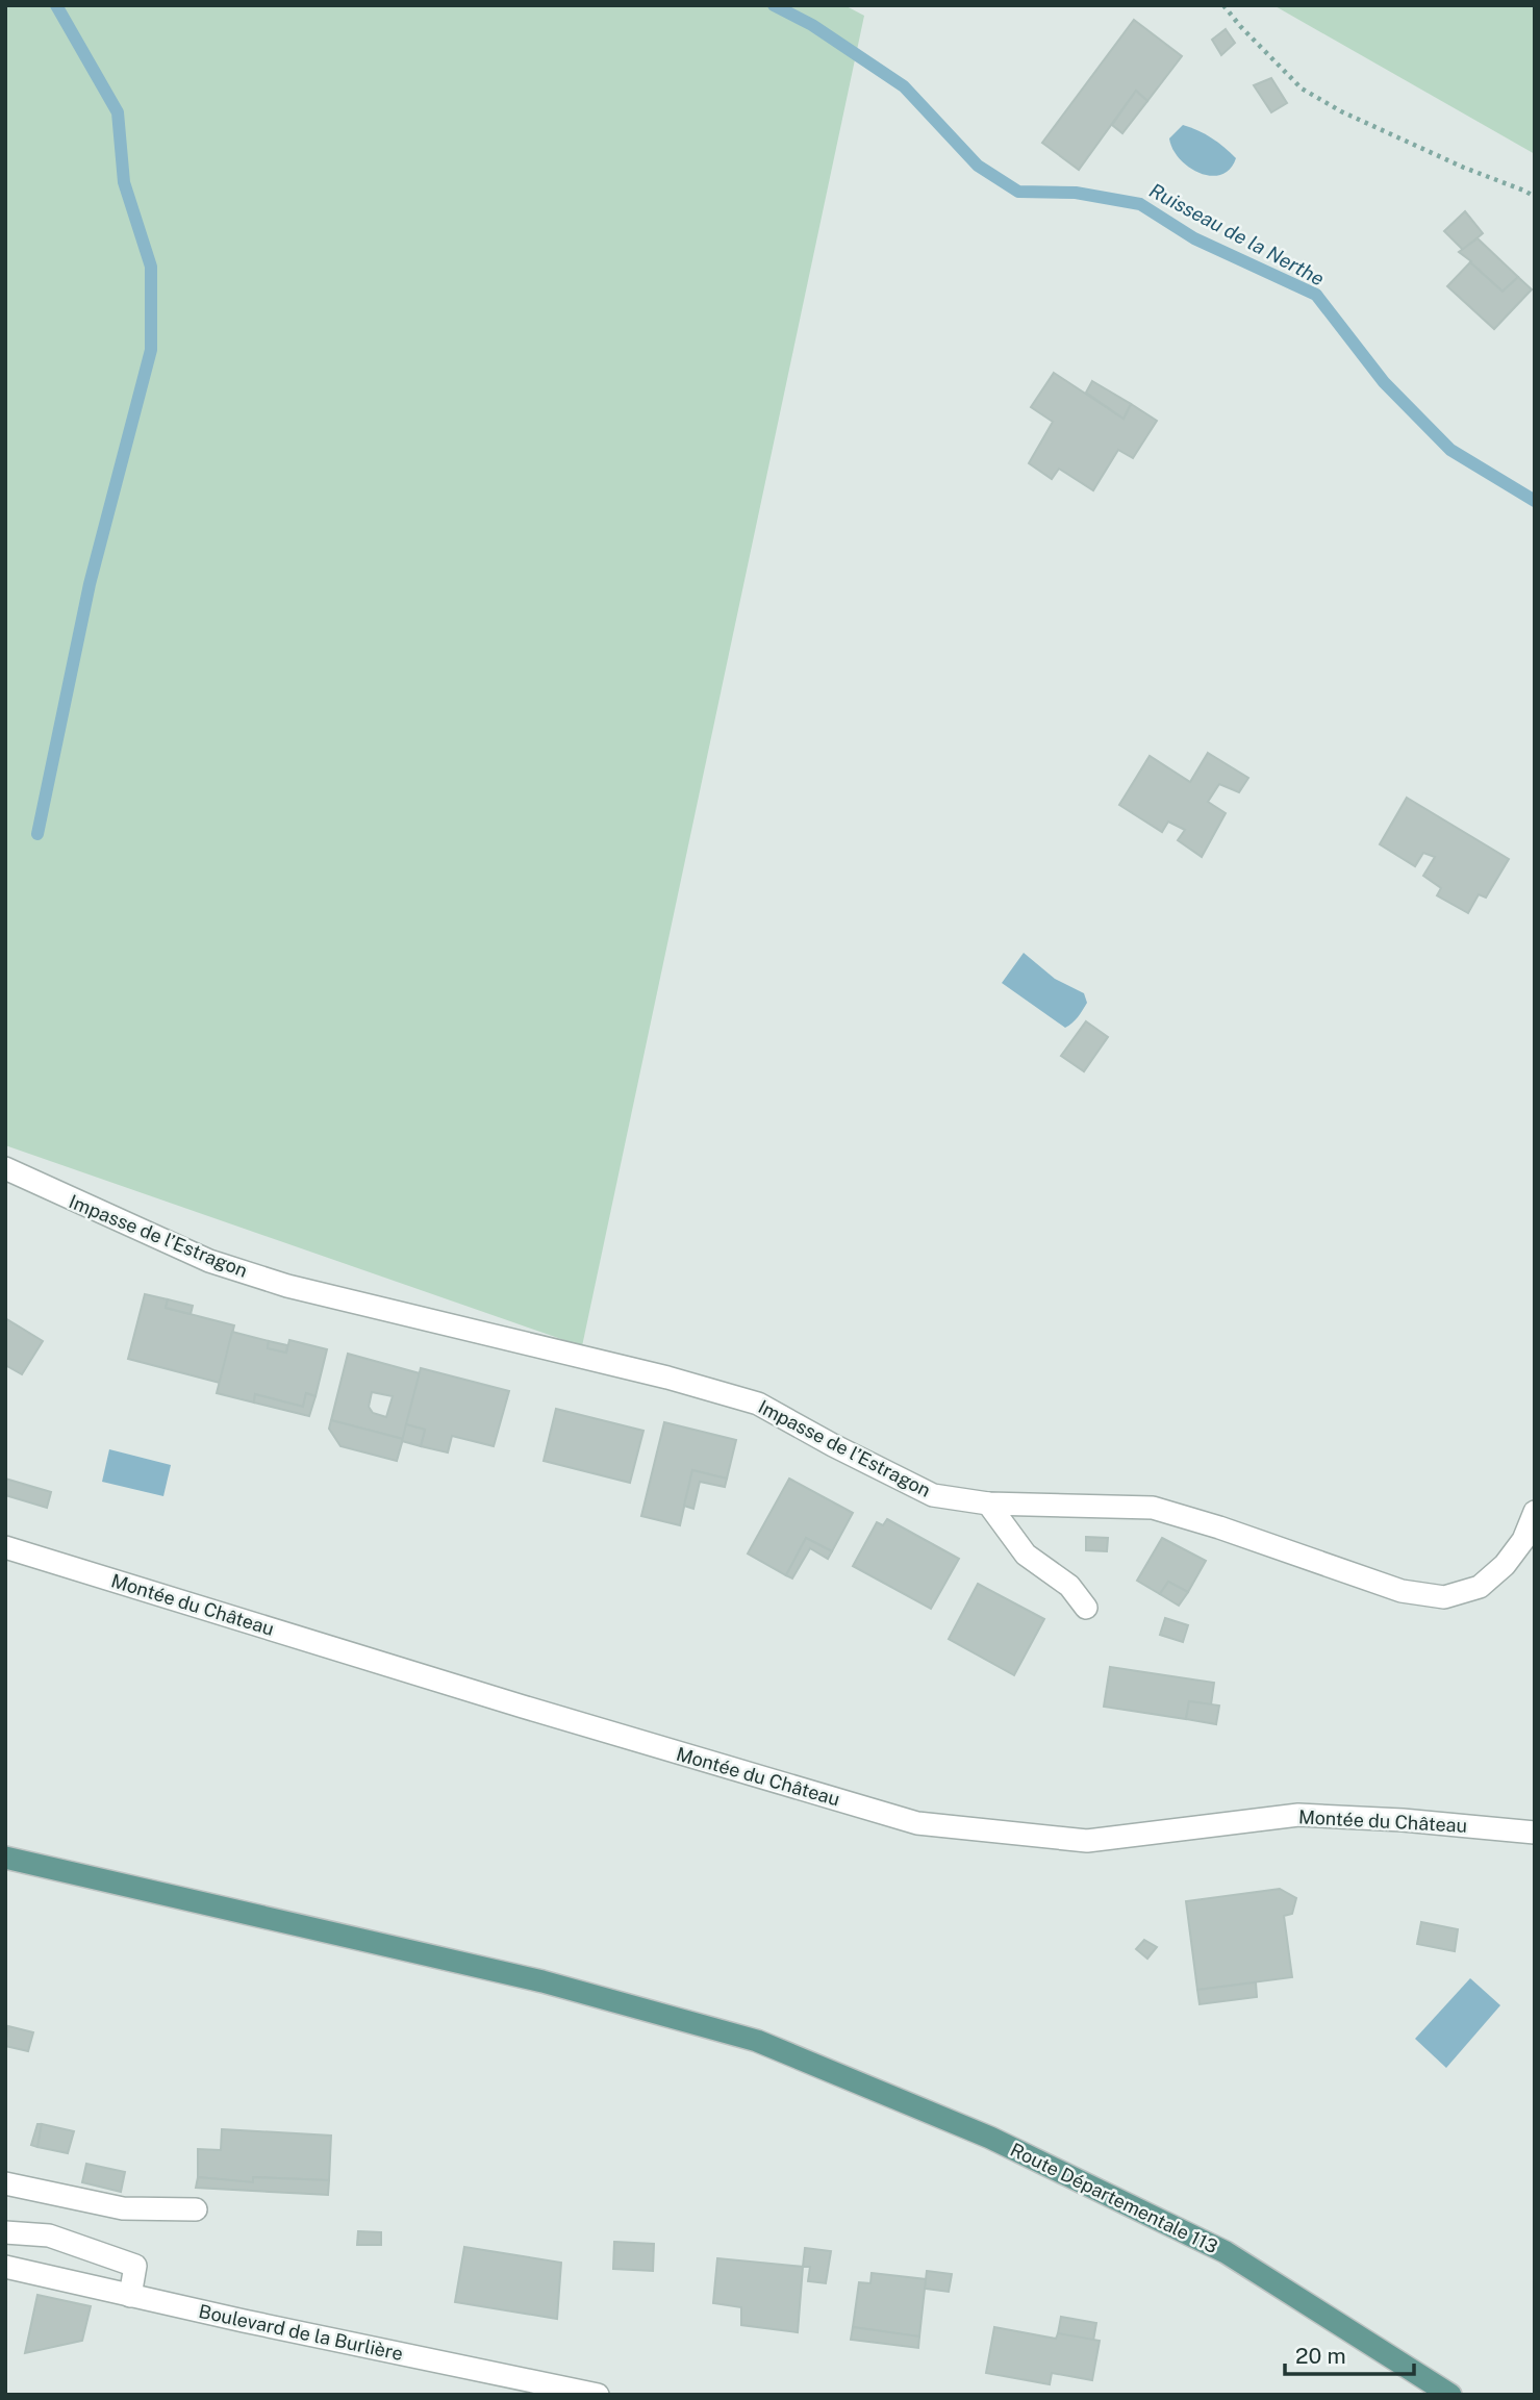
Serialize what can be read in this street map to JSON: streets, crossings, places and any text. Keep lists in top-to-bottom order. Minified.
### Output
{"streets":{"main road":["Route Départementale 113"],"street":["Impasse de l’Estragon","Montée du Château","Boulevard de la Burlière"]},"water":["Ruisseau de la Nerthe"],"scale_bar":"20 m"}
